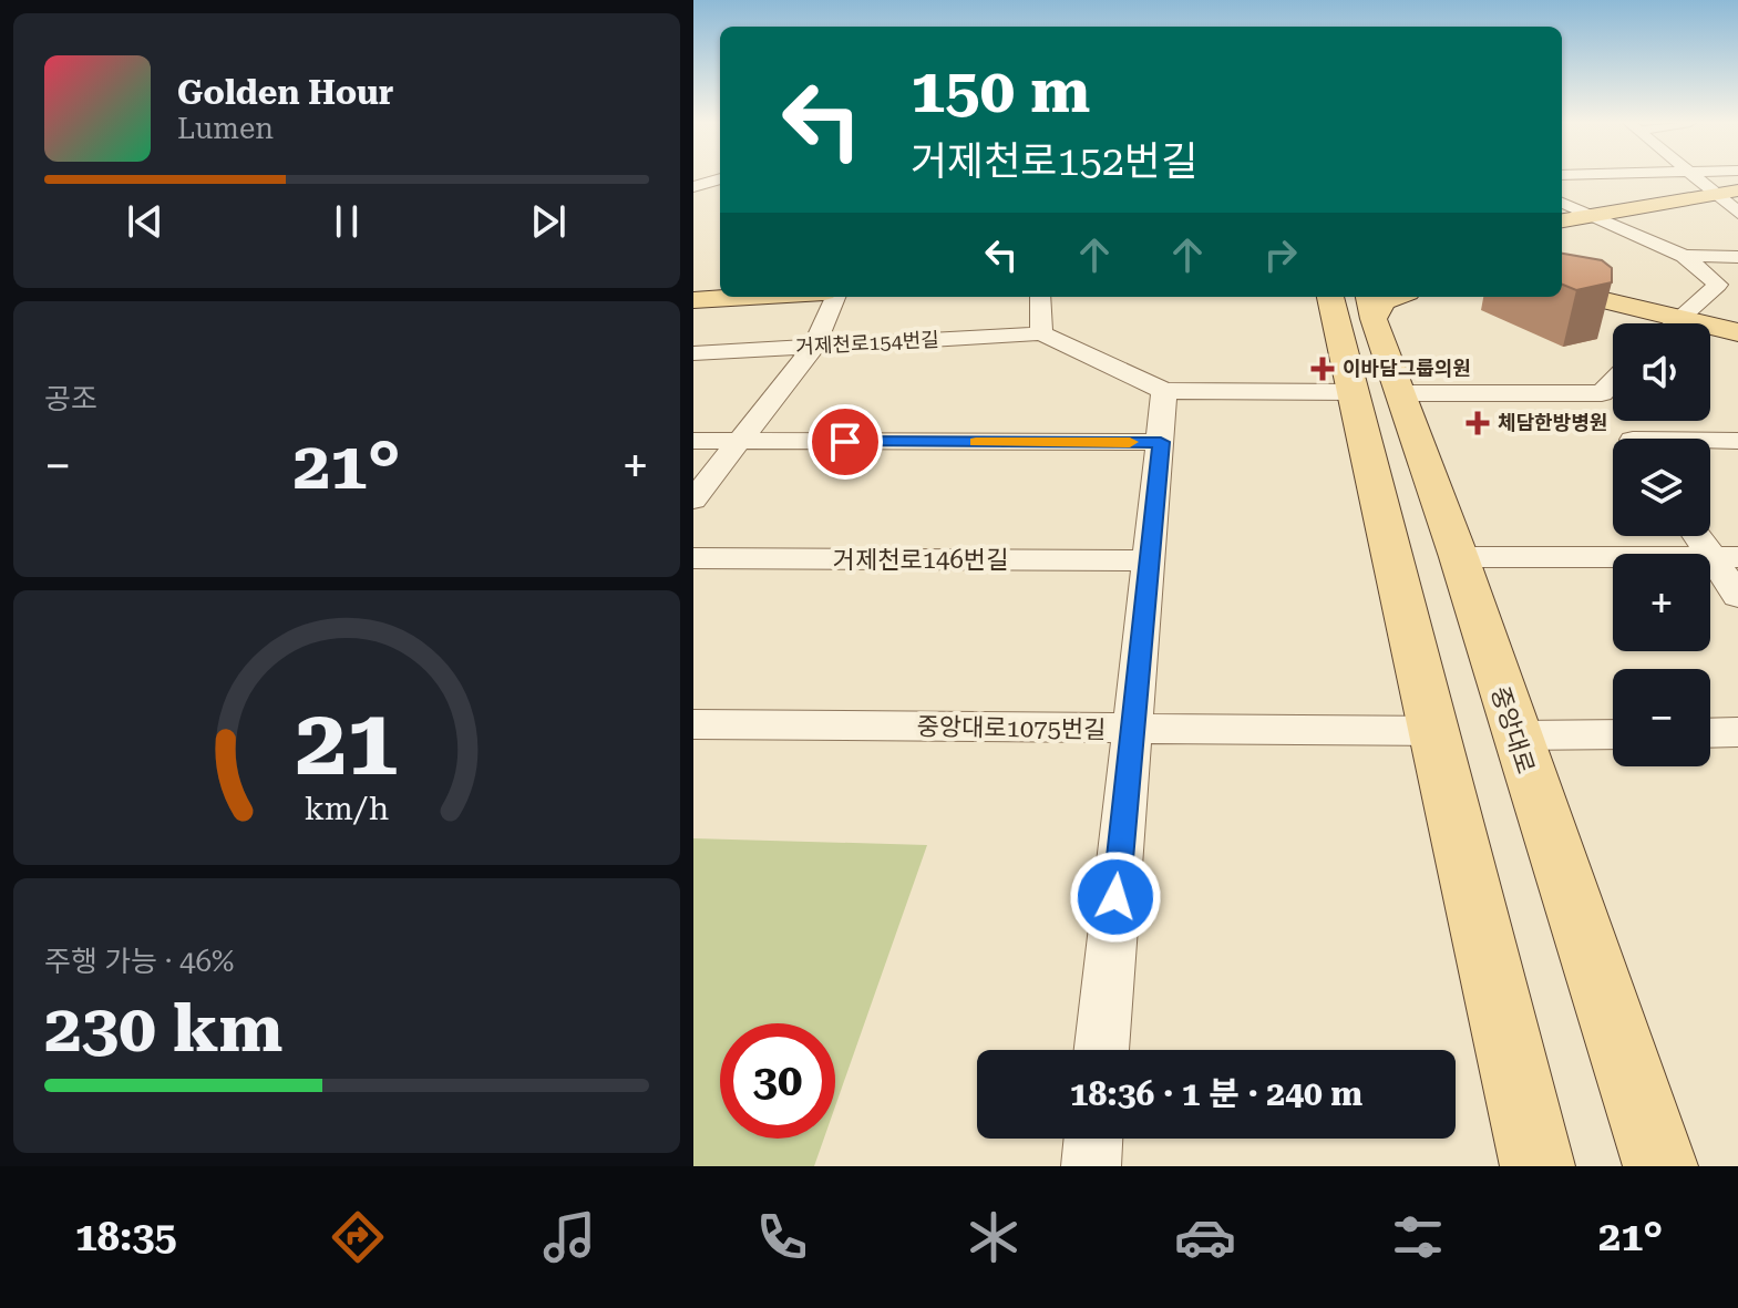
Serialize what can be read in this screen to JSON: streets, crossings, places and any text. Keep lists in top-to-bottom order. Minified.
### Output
{"streets":{"main road":["중앙대로"],"street":["거제천로154번길","거제천로146번길","중앙대로1075번길"]},"crossings":[["중앙대로1075번길","중앙대로"]],"places":{"health":["이바담그룹의원","체담한방병원"]},"page":{"turn":["150 m","거제천로152번길"],"song":["Golden Hour","Lumen"],"tile":["공조",["주행 가능 · 46%","230 km"]],"map_buttons":["+","−"],"heat":["−","21°","+"],"limit":"30","trip":"18:36 · 1 분 · 240 m","tabs":["18:35","21°"],"gauge":["21","km/h"]}}
